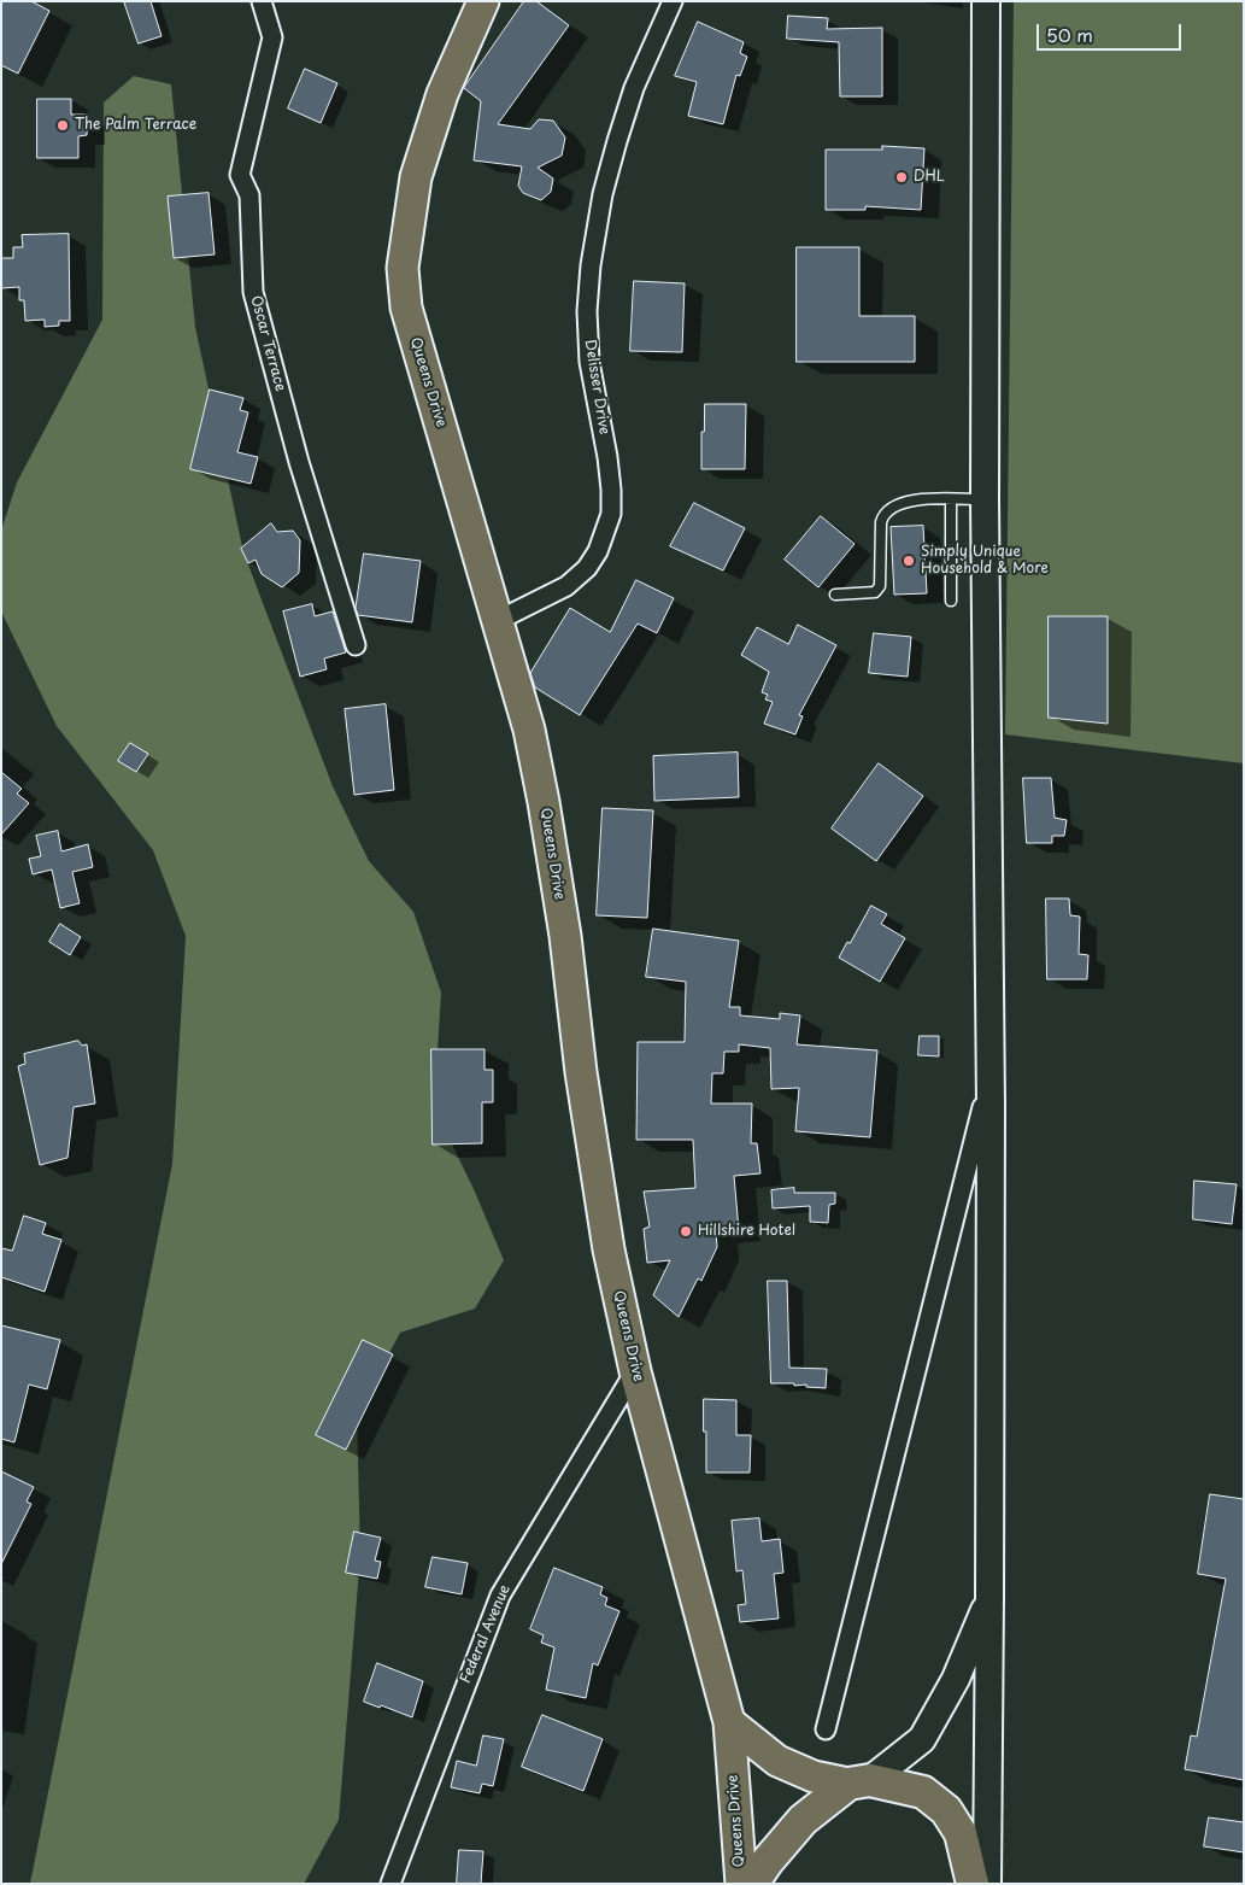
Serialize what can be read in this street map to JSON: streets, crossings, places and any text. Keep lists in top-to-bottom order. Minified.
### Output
{"streets":{"main road":["Queens Drive"],"street":["Oscar Terrace","Delisser Drive","Federal Avenue"]},"crossings":[["Queens Drive","Delisser Drive"],["Queens Drive","Federal Avenue"]],"places":["The Palm Terrace","DHL","Simply Unique Household & More","Hillshire Hotel"],"scale_bar":"50 m"}
